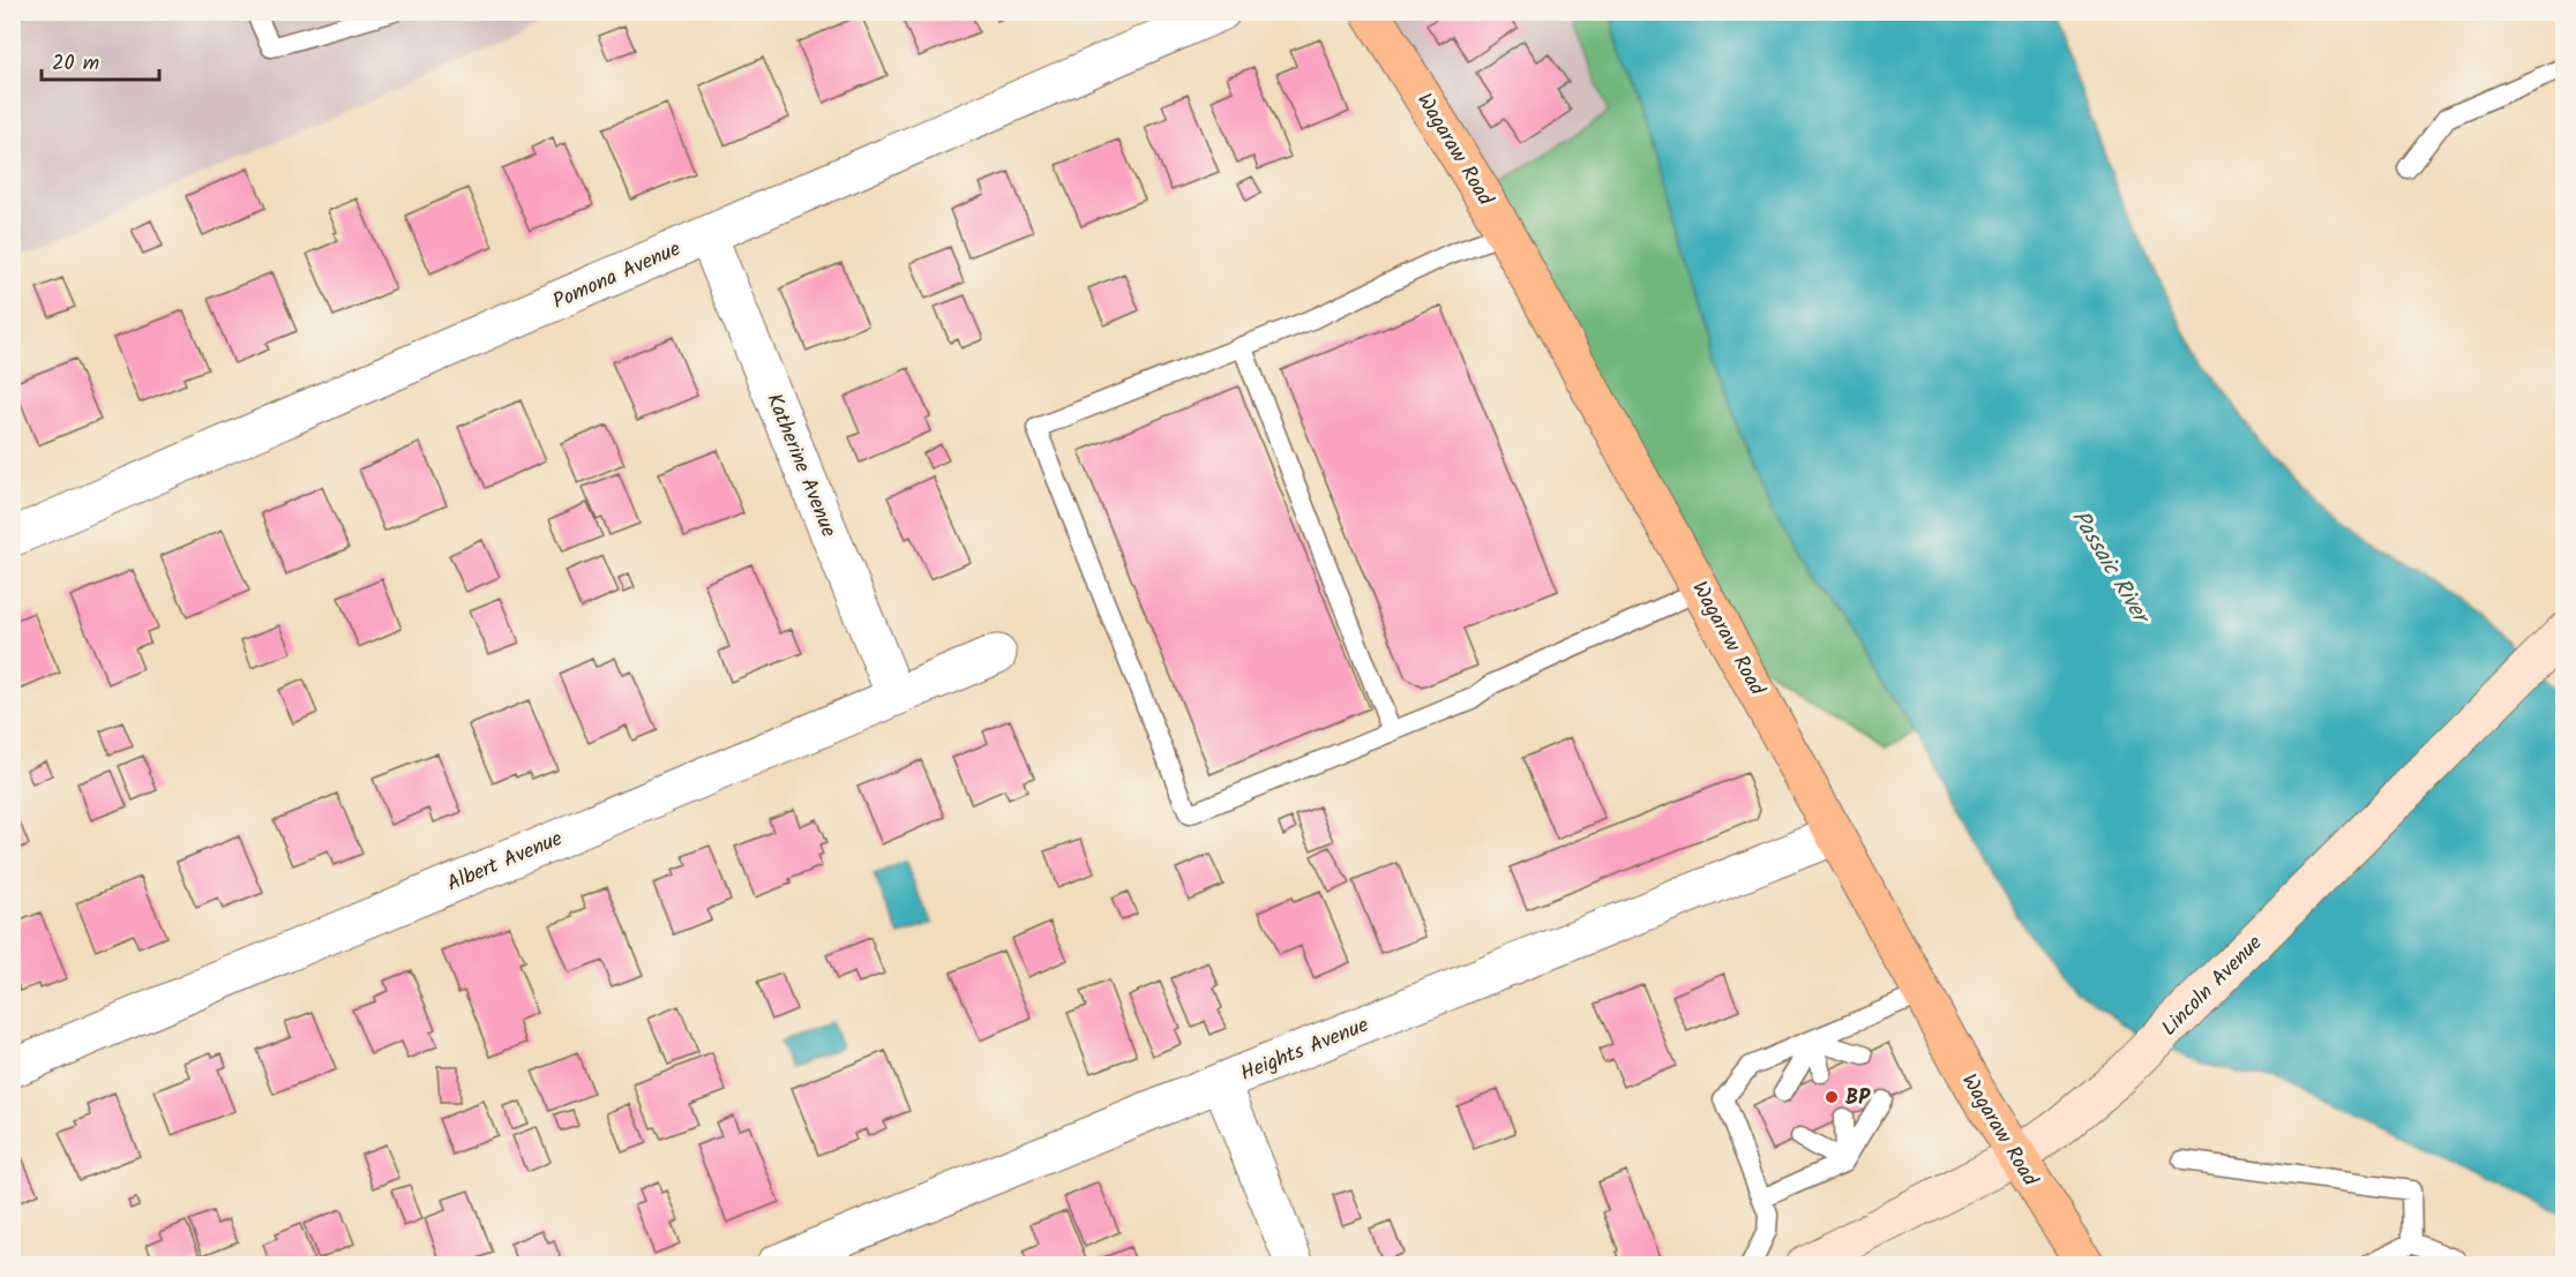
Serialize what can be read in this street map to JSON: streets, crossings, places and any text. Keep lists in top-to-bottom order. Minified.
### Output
{"streets":{"main road":["Wagaraw Road","Lincoln Avenue"],"street":["Pomona Avenue","Katherine Avenue","Albert Avenue","Heights Avenue"]},"crossings":[["Wagaraw Road","Lincoln Avenue"],["Wagaraw Road","Heights Avenue"],["Pomona Avenue","Katherine Avenue"],["Katherine Avenue","Albert Avenue"]],"water":["Passaic River"],"places":["BP"],"scale_bar":"20 m"}
